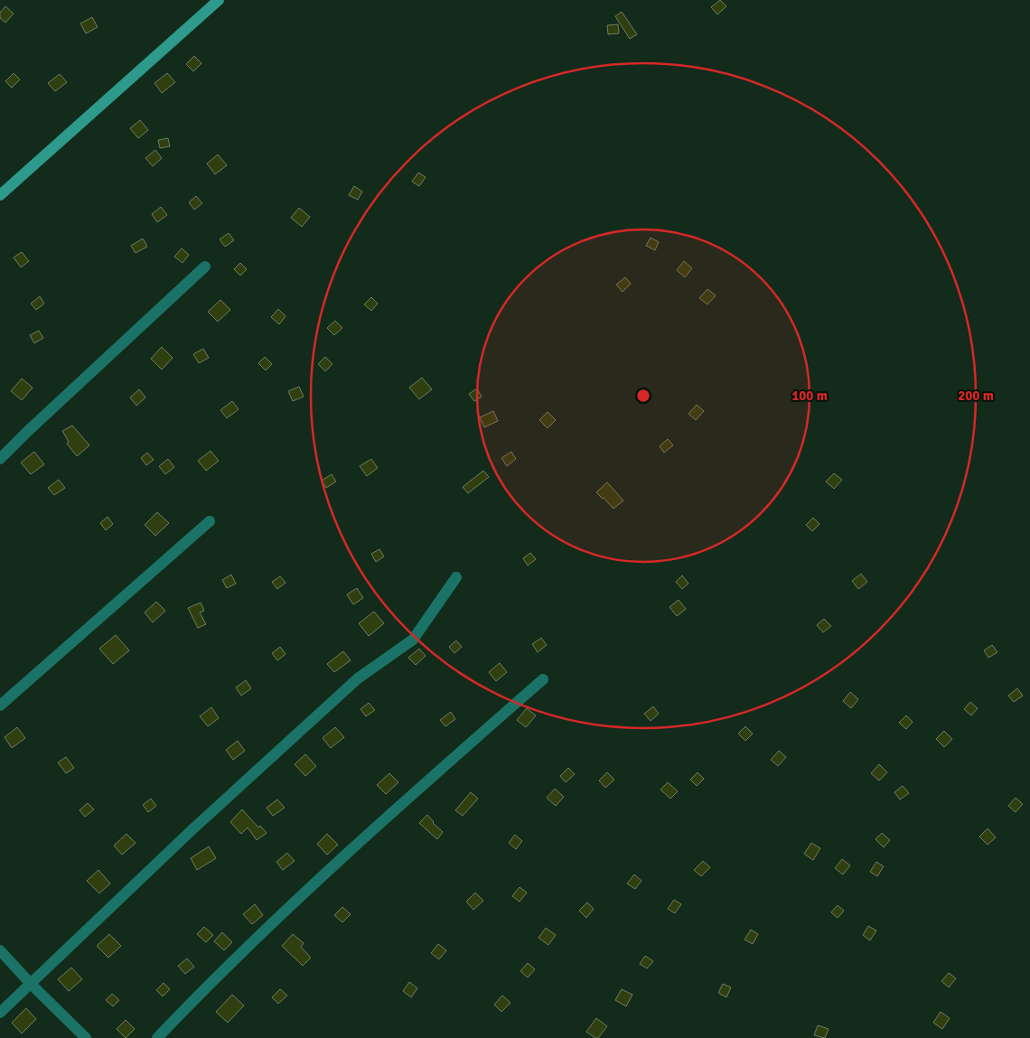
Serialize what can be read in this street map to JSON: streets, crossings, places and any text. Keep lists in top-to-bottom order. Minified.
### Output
{"rings":["100 m","200 m"]}
